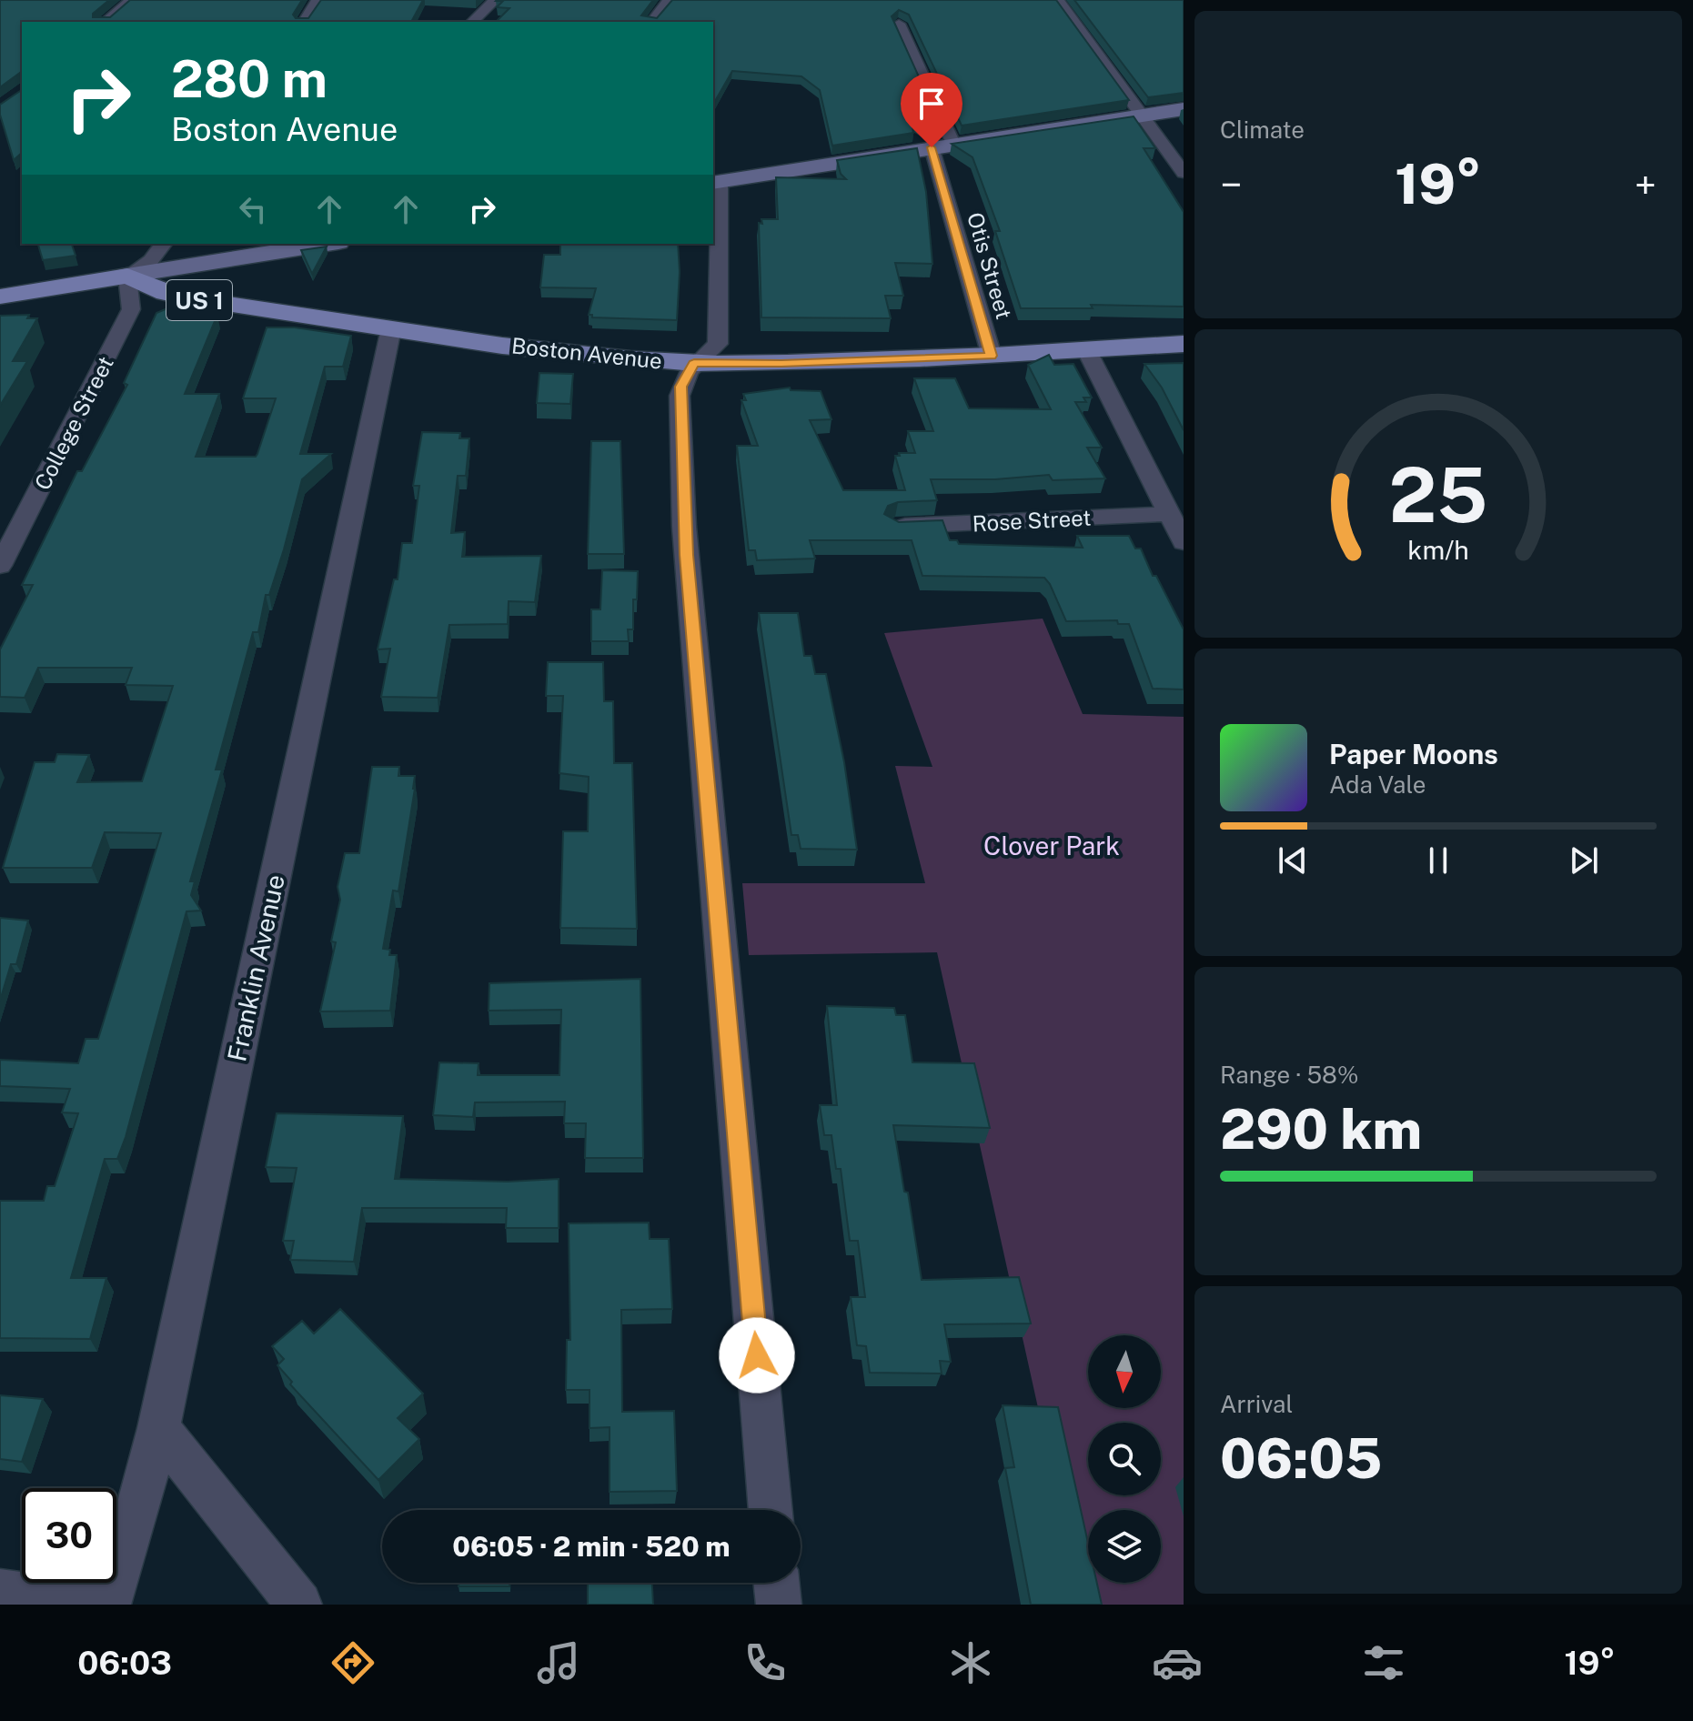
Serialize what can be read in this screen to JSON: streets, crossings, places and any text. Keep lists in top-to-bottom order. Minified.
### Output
{"streets":{"main road":["US 1","Boston Avenue"],"street":["Otis Street","College Street","Rose Street","Franklin Avenue"]},"crossings":[["Otis Street","Boston Avenue"],["Boston Avenue","College Street"],["Boston Avenue","Franklin Avenue"]],"parks":["Clover Park"],"north":"bottom","page":{"tile":["Climate",["Range · 58%","290 km"],["Arrival","06:05"]],"turn":["280 m","Boston Avenue"],"heat":["−","19°","+"],"song":["Paper Moons","Ada Vale"],"limit":"30","trip":"06:05 · 2 min · 520 m","tabs":["06:03","19°"],"gauge":["25","km/h"]}}
